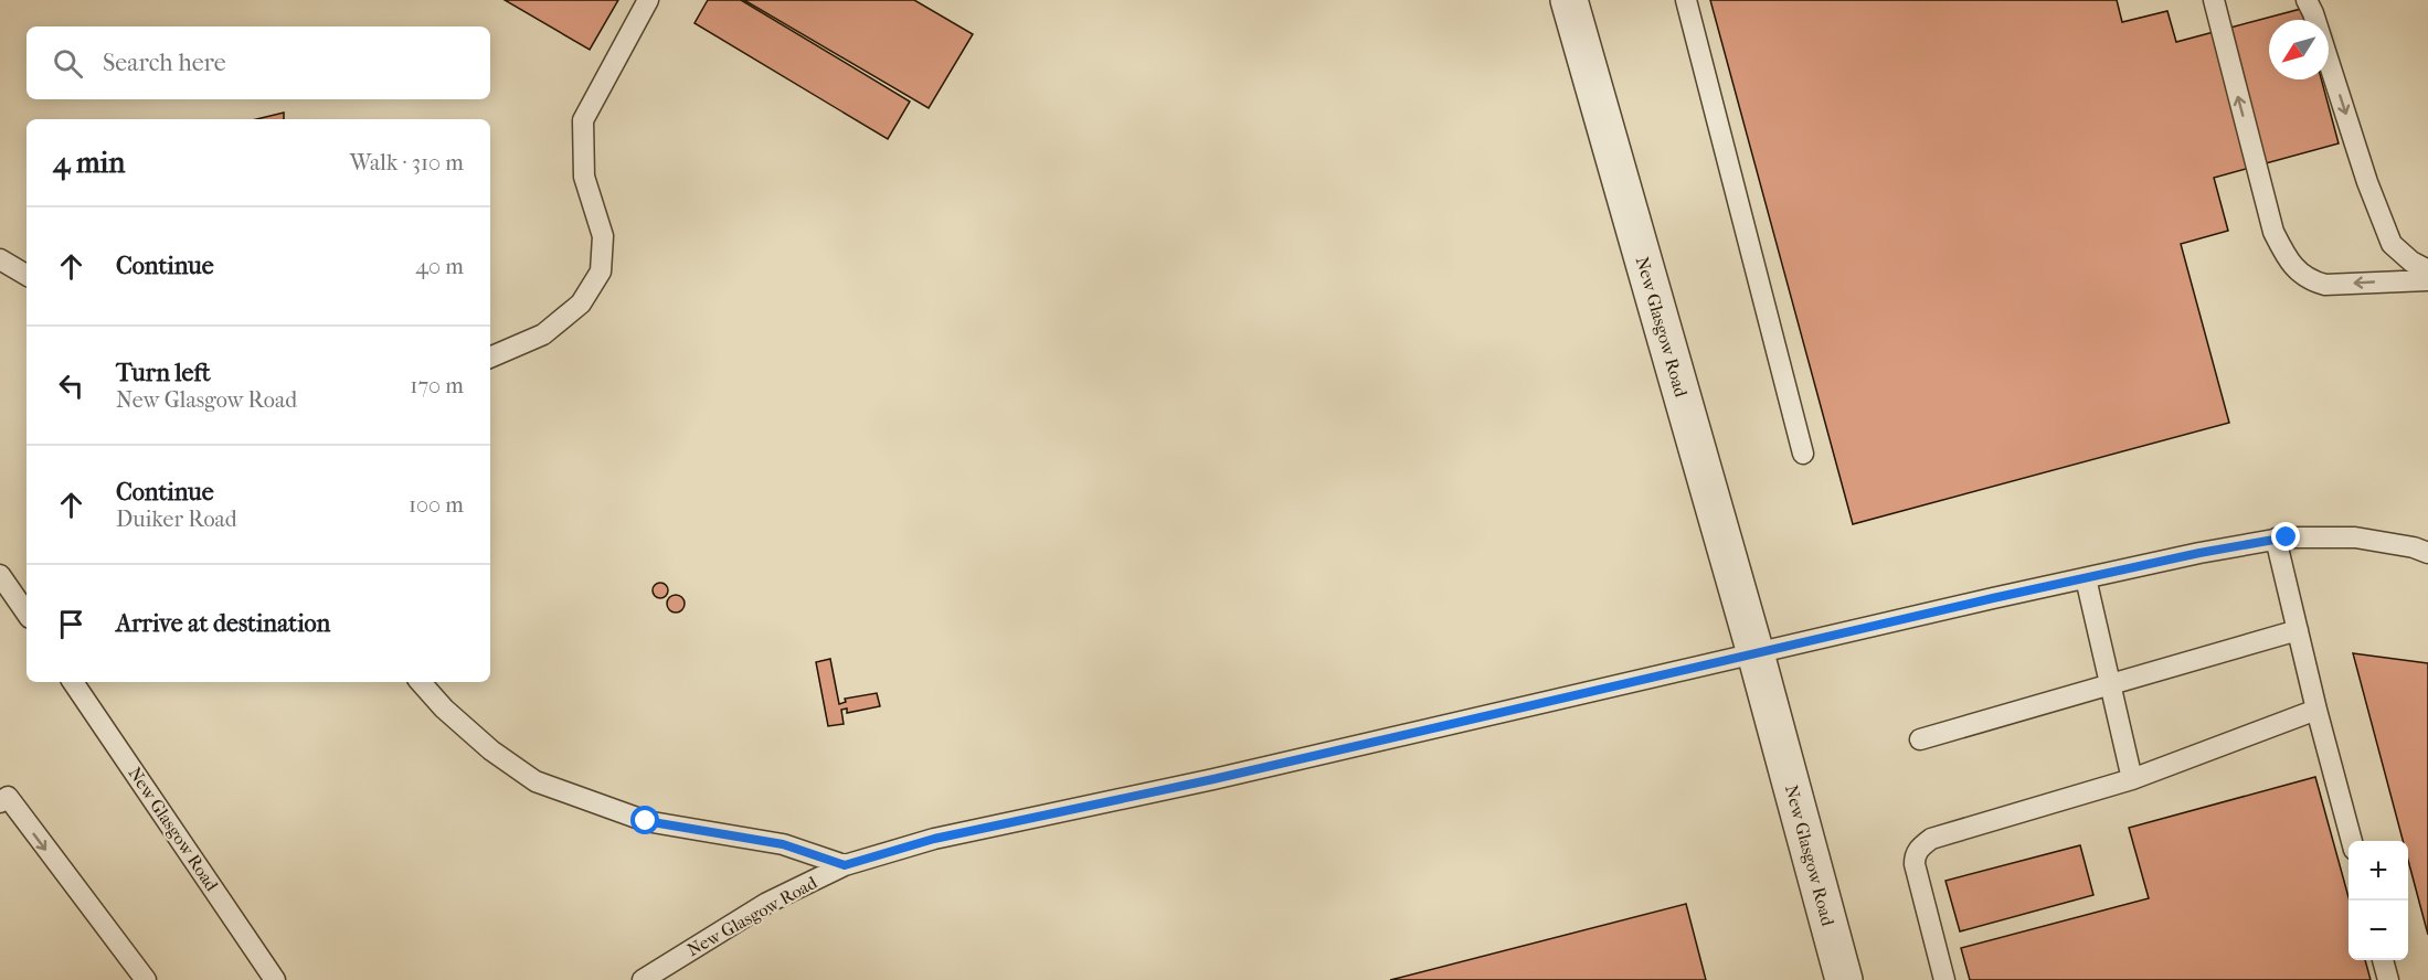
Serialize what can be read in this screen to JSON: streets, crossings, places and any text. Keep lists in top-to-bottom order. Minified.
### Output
{"streets":{"street":["New Glasgow Road"]},"north":"bottom left","page":{"search":"Search here","heading":["4 min","Walk · 310 m"],"list":[["Continue","40 m"],["Turn left","New Glasgow Road","170 m"],["Continue","Duiker Road","100 m"],"Arrive at destination"],"map_buttons":["+","−"]}}
